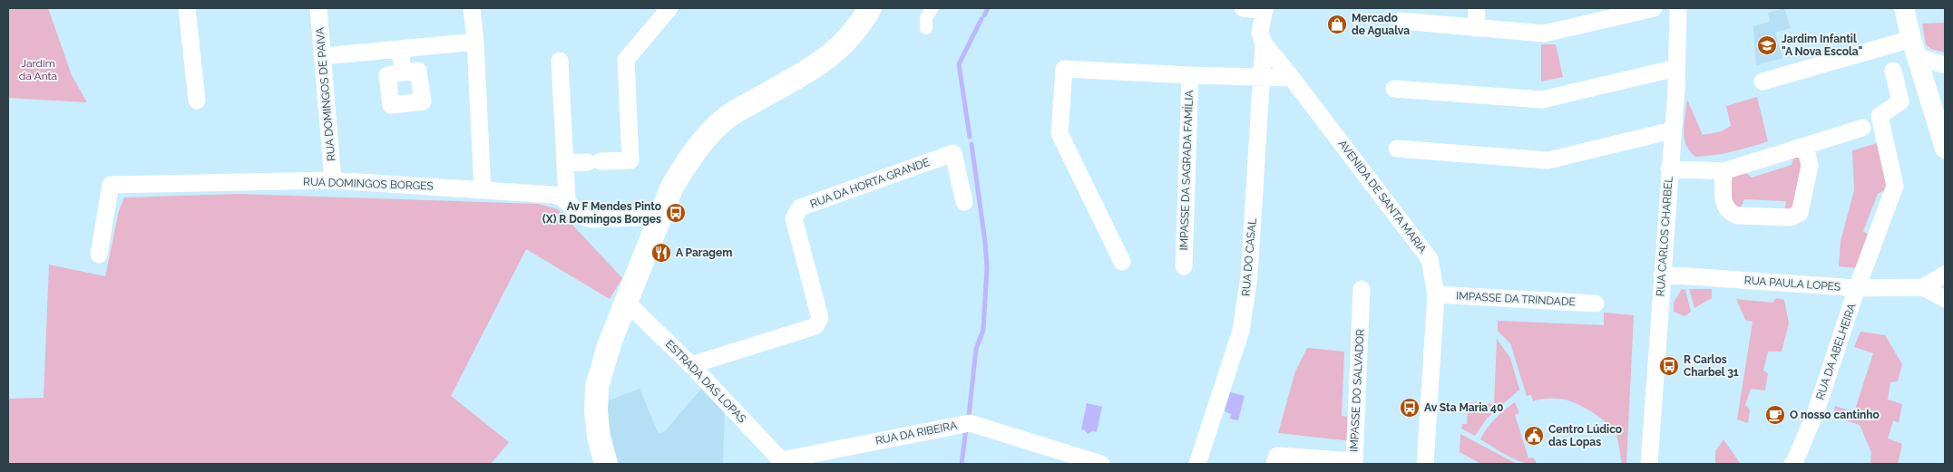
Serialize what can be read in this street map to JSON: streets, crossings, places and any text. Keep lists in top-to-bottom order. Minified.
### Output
{"streets":{"street":["RUA DOMINGOS DE PAIVA","IMPASSE DA SAGRADA FAMÍLIA","RUA DA HORTA GRANDE","RUA DOMINGOS BORGES","AVENIDA DE SANTA MARIA","RUA CARLOS CHARBEL","RUA DO CASAL","RUA PAULA LOPES","IMPASSE DA TRINDADE","RUA DA ABELHEIRA","ESTRADA DAS LOPAS","IMPASSE DO SALVADOR","RUA DA RIBEIRA"]},"crossings":[["RUA DOMINGOS DE PAIVA","RUA DOMINGOS BORGES"],["RUA DA HORTA GRANDE","ESTRADA DAS LOPAS"],["AVENIDA DE SANTA MARIA","RUA DO CASAL"],["AVENIDA DE SANTA MARIA","IMPASSE DA TRINDADE"],["RUA CARLOS CHARBEL","RUA PAULA LOPES"],["RUA PAULA LOPES","RUA DA ABELHEIRA"],["ESTRADA DAS LOPAS","RUA DA RIBEIRA"]],"parks":["Jardim da Anta"],"places":{"shop":["Mercado de Agualva"],"school or university":["Jardim Infantil \"A Nova Escola\""],"bus stop":["Av F Mendes Pinto (X) R Domingos Borges","R Carlos Charbel 31","Av Sta Maria 40"],"restaurant":["A Paragem"],"cafe":["O nosso cantinho"],"public building":["Centro Lúdico das Lopas"]}}
